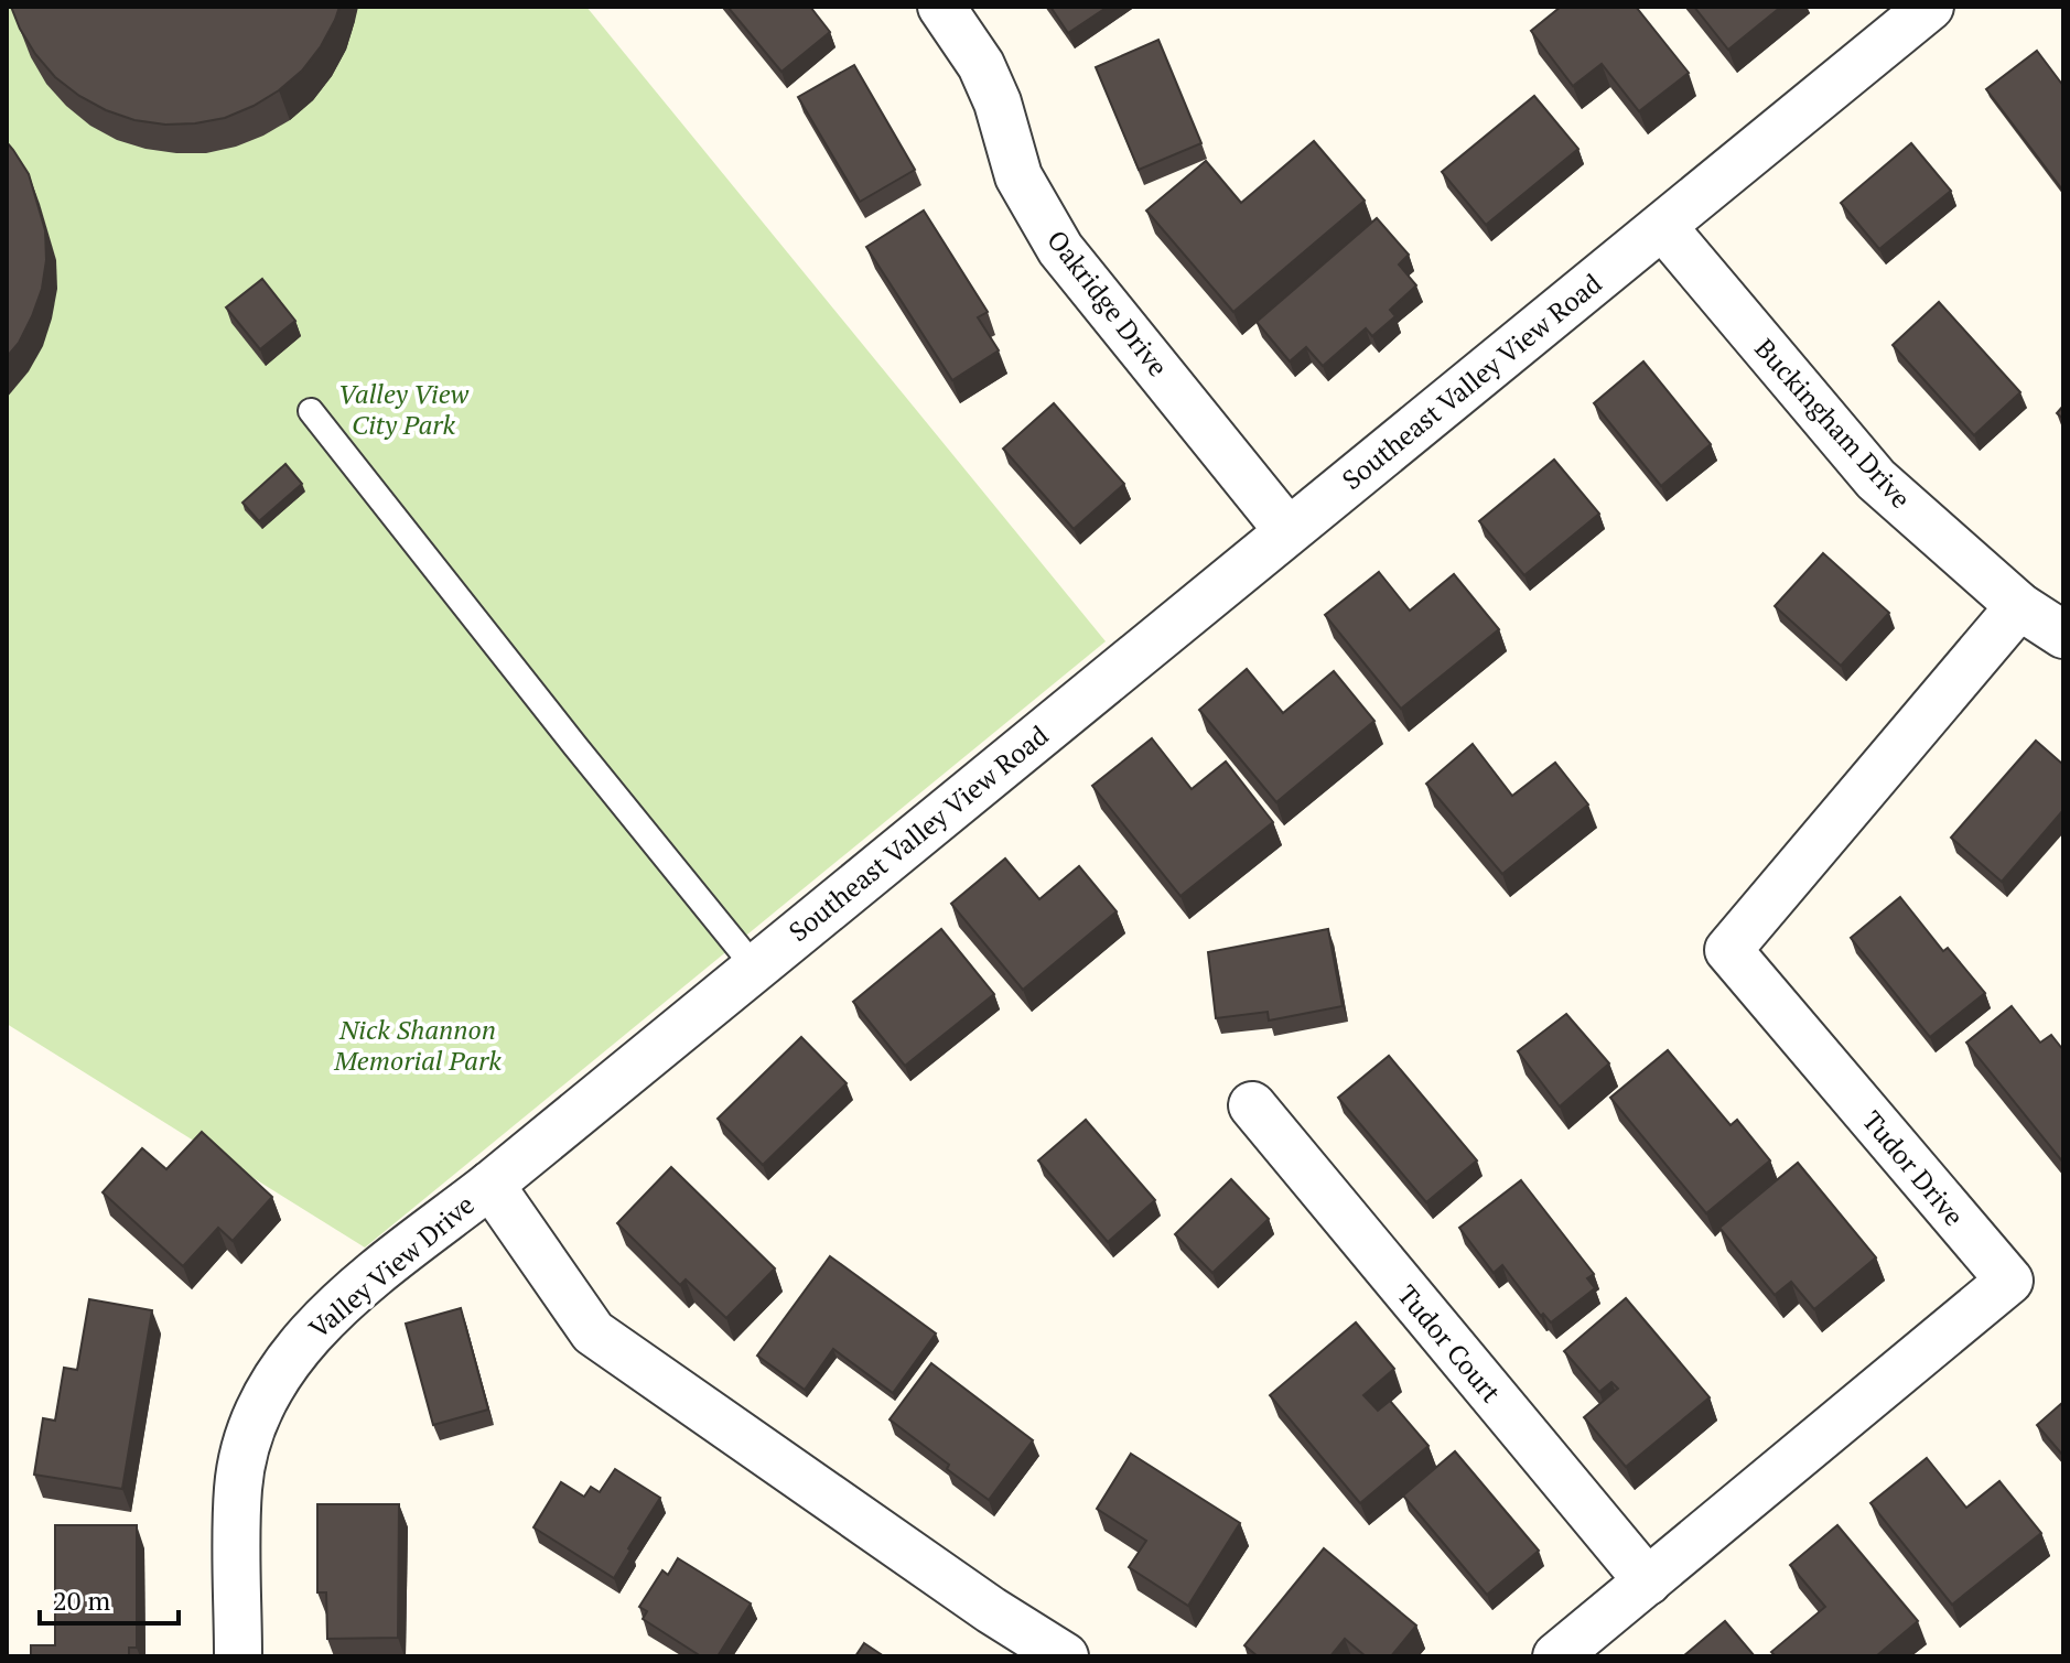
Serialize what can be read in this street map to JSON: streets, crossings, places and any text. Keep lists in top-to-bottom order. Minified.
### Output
{"streets":{"street":["Oakridge Drive","Southeast Valley View Road","Buckingham Drive","Tudor Drive","Valley View Drive","Tudor Court"]},"crossings":[["Oakridge Drive","Southeast Valley View Road"],["Southeast Valley View Road","Buckingham Drive"],["Southeast Valley View Road","Valley View Drive"],["Buckingham Drive","Tudor Drive"],["Tudor Drive","Tudor Court"]],"parks":["Valley View City Park","Nick Shannon Memorial Park"],"scale_bar":"20 m"}
